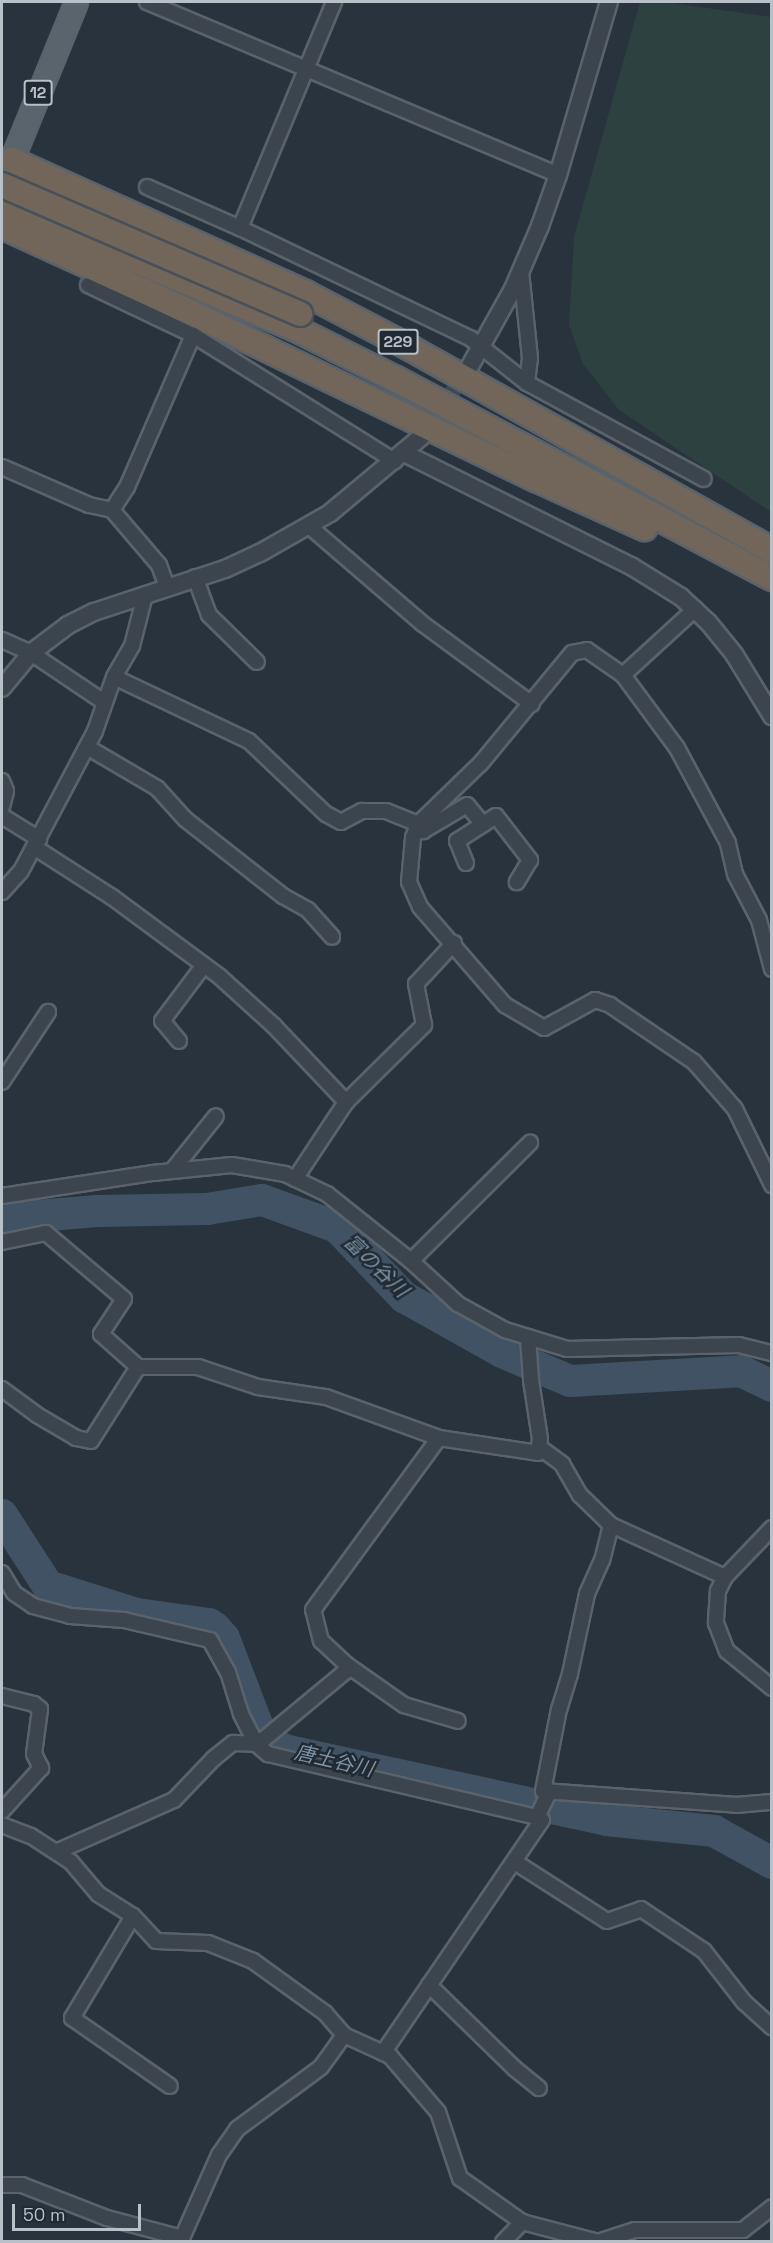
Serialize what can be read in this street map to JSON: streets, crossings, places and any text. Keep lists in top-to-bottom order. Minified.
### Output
{"streets":{"highway":["229"],"main road":["12"]},"crossings":[["12","229"]],"water":["富の谷川","唐土谷川"],"scale_bar":"50 m"}
